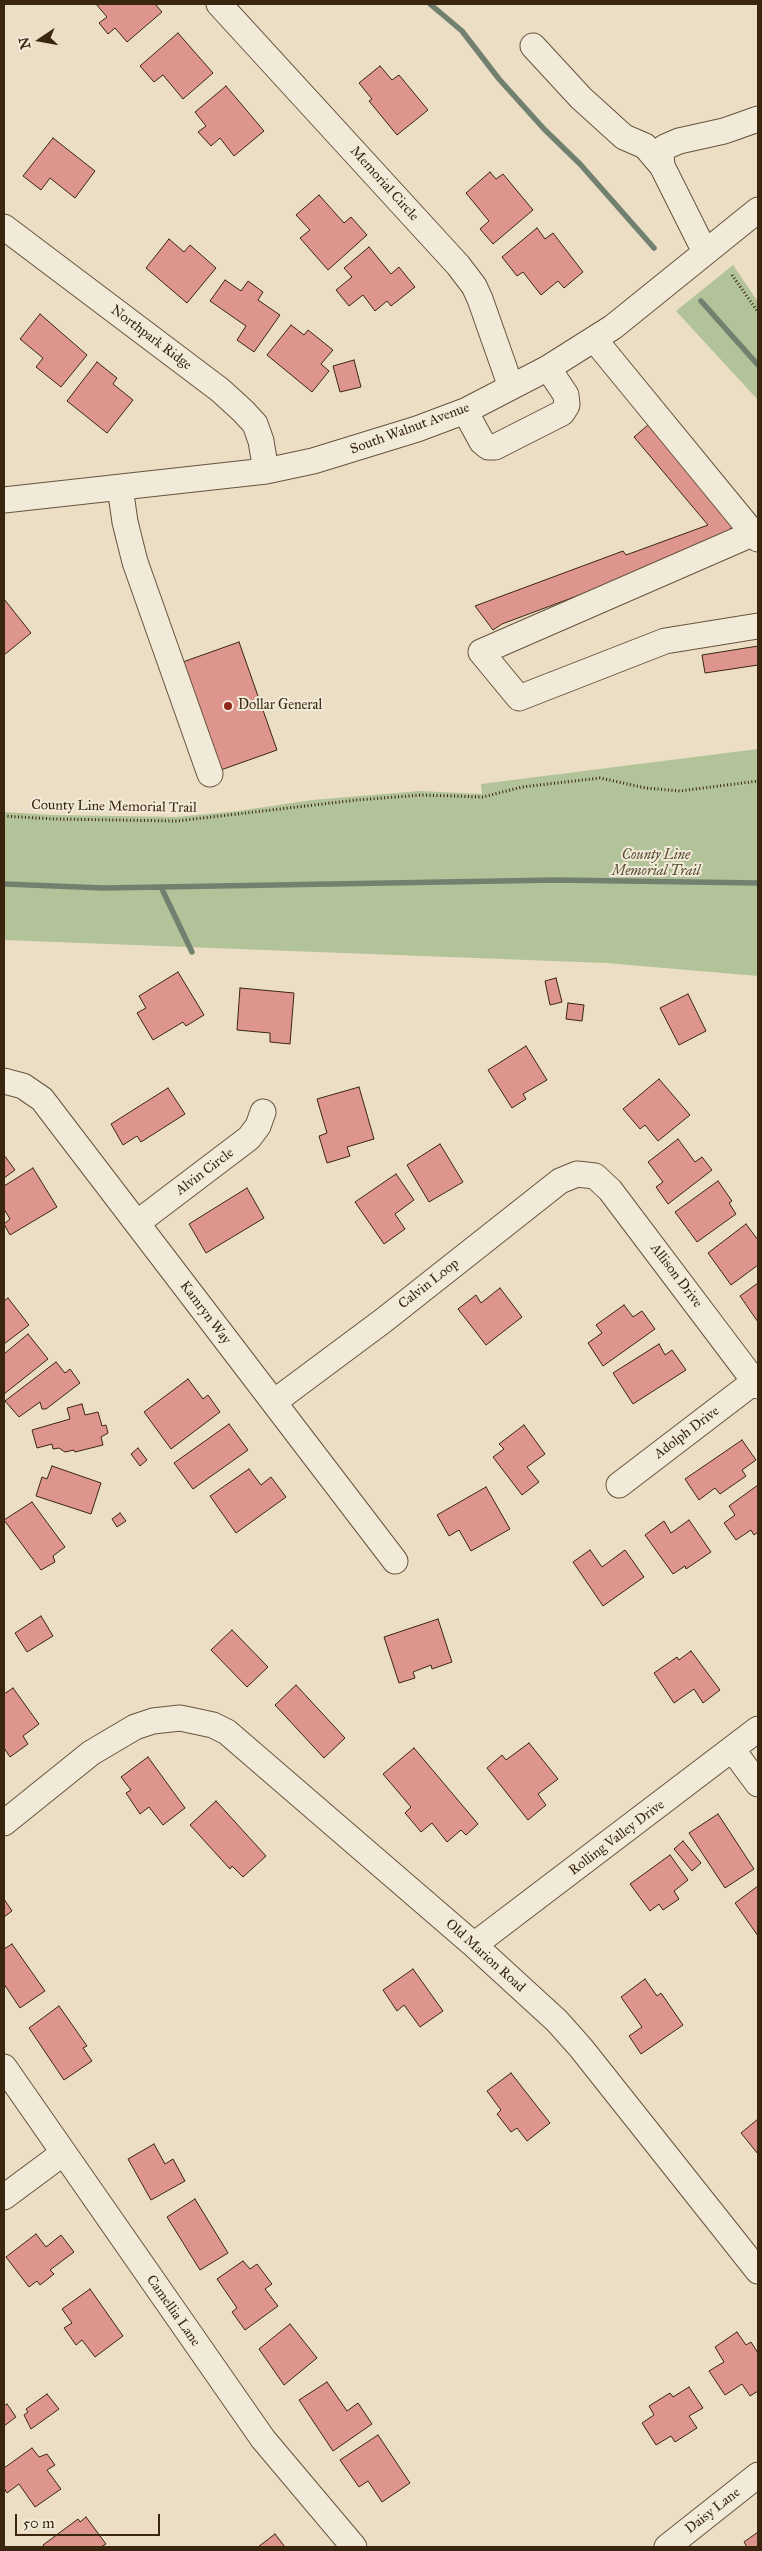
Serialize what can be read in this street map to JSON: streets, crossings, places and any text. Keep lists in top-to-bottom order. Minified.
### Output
{"streets":{"street":["Memorial Circle","Northpark Ridge","South Walnut Avenue","Alvin Circle","Allison Drive","Calvin Loop","Kamryn Way","Adolph Drive","Rolling Valley Drive","Old Marion Road","Camellia Lane","Daisy Lane"],"path":["County Line Memorial Trail"]},"crossings":[["Memorial Circle","South Walnut Avenue"],["Northpark Ridge","South Walnut Avenue"],["Alvin Circle","Kamryn Way"],["Allison Drive","Calvin Loop"],["Allison Drive","Adolph Drive"],["Calvin Loop","Kamryn Way"],["Rolling Valley Drive","Old Marion Road"]],"parks":["County Line Memorial Trail"],"places":["Dollar General"],"scale_bar":"50 m","north":"left"}
